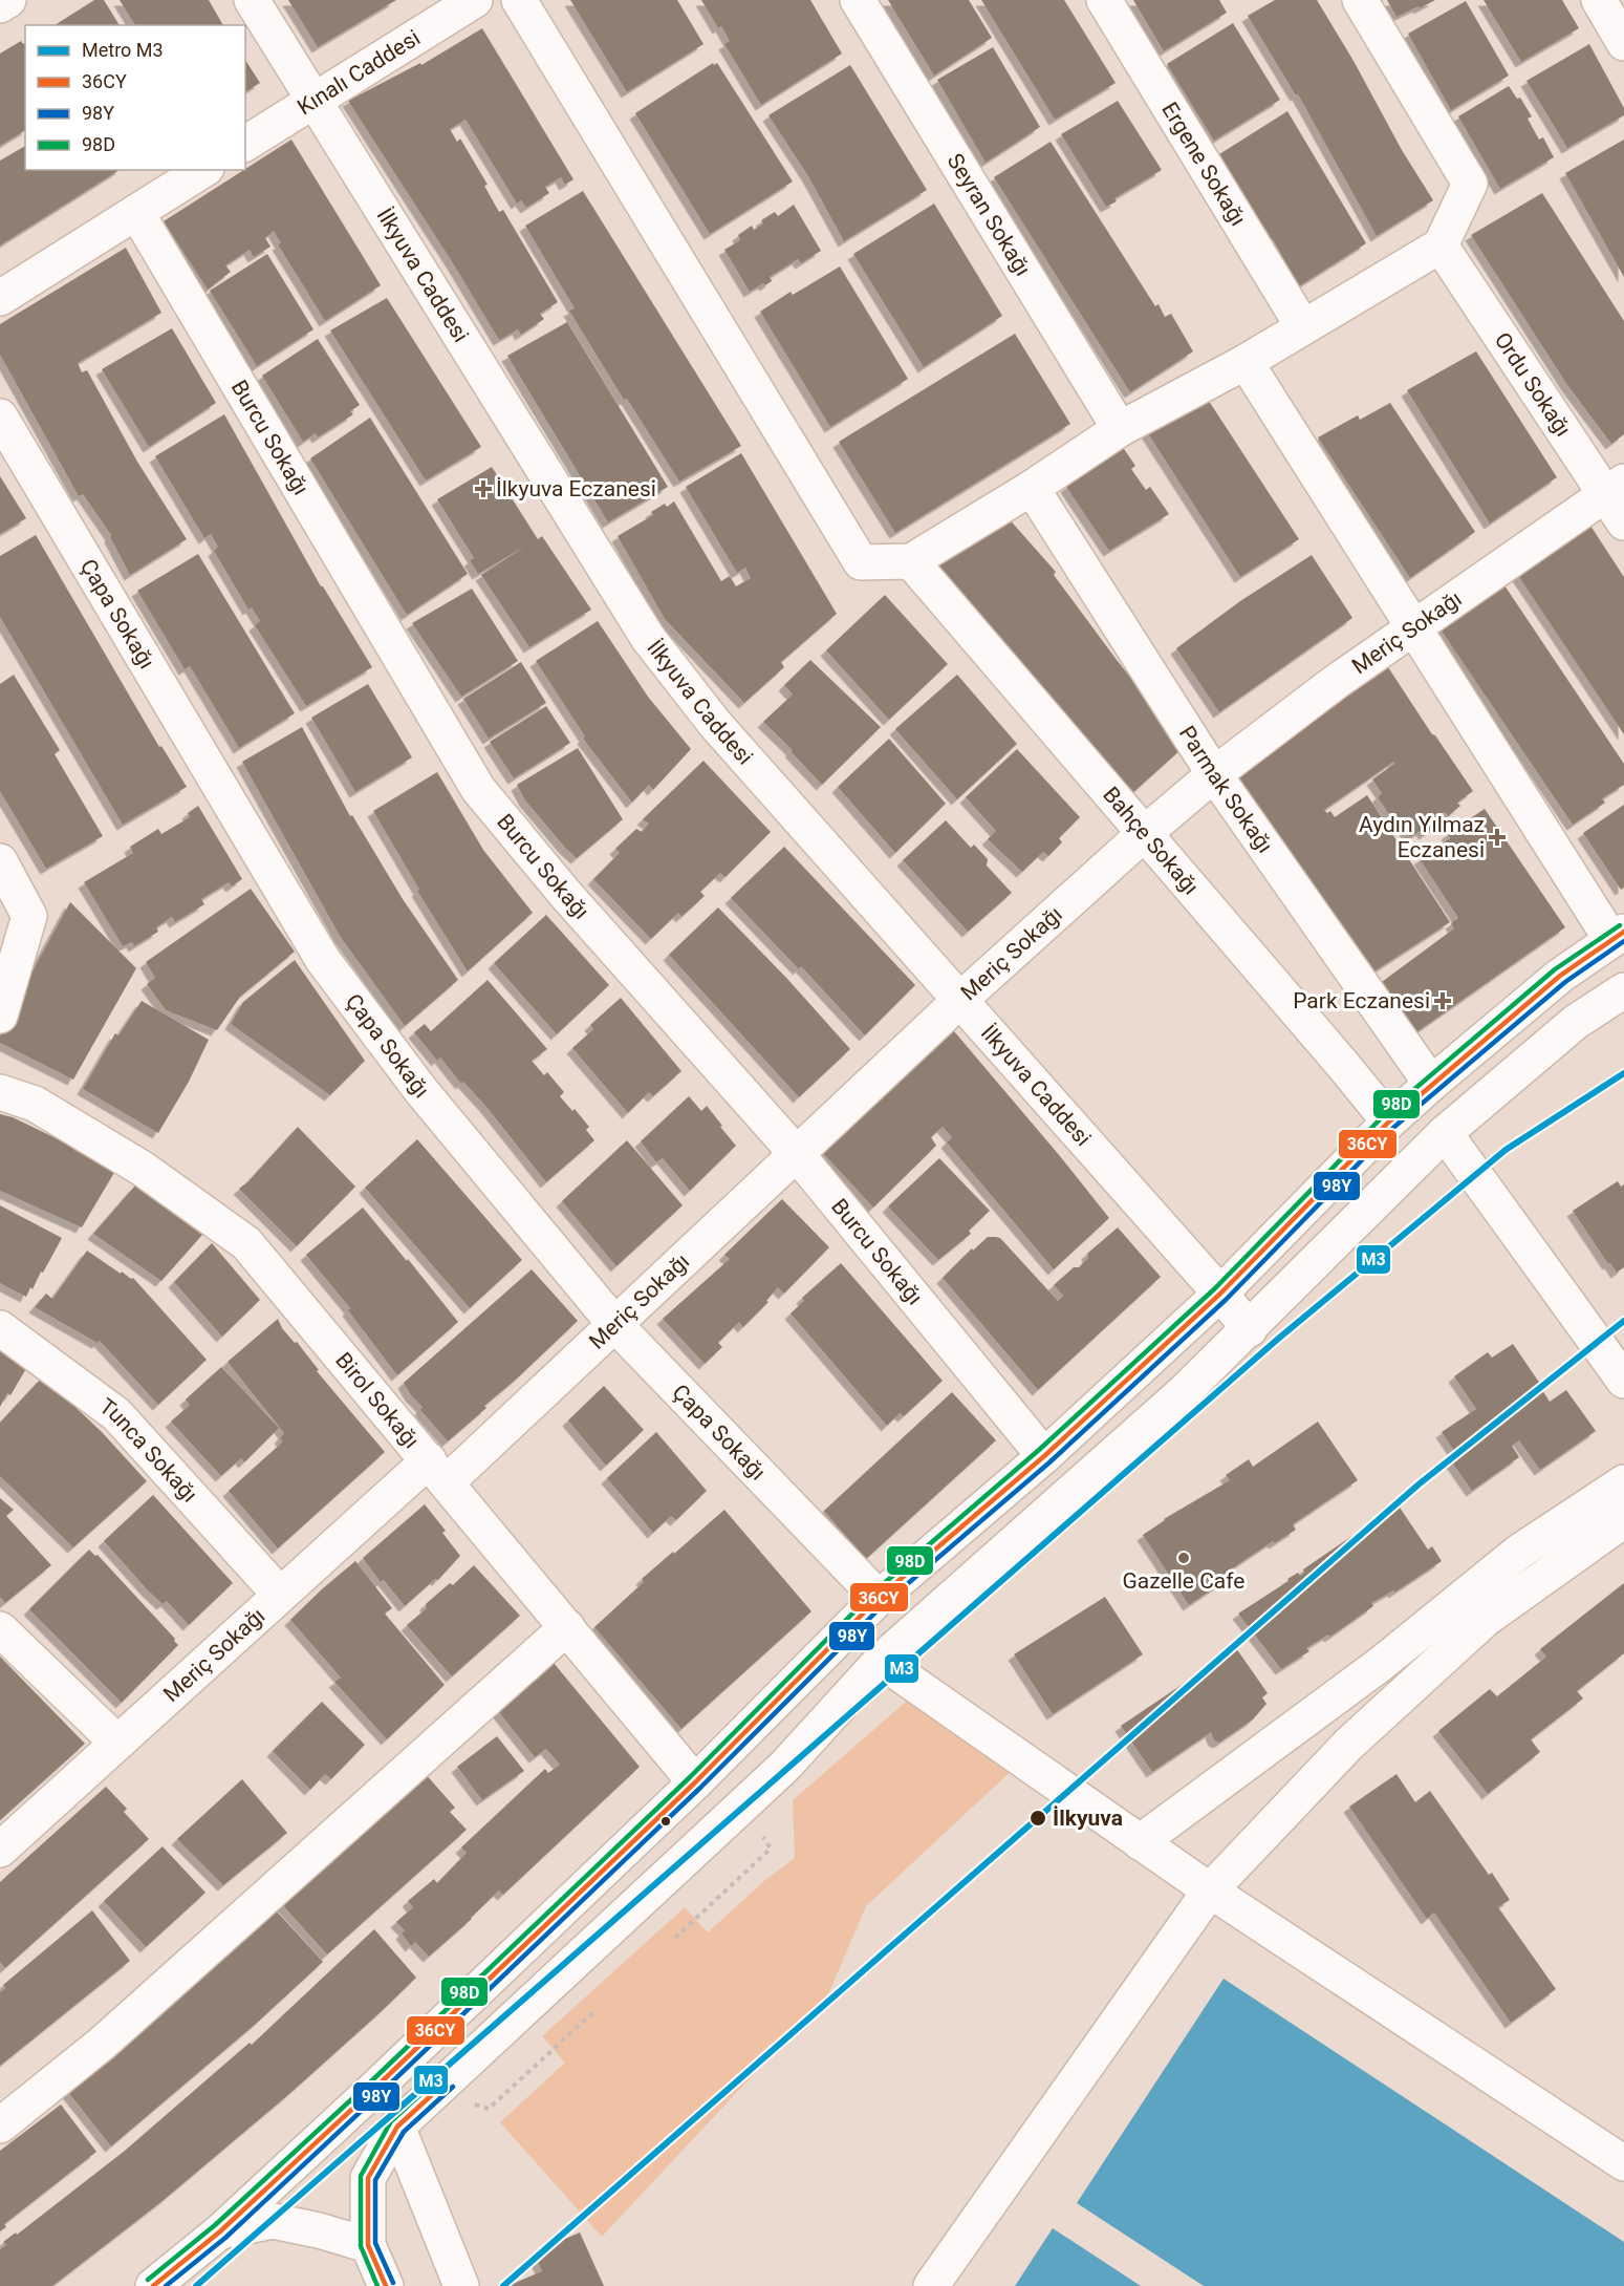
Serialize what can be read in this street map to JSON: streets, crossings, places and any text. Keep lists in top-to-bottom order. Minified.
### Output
{"streets":{"street":["Kınalı Caddesi","Ergene Sokağı","Seyran Sokağı","İlkyuva Caddesi","Ordu Sokağı","Burcu Sokağı","Çapa Sokağı","Meriç Sokağı","Parmak Sokağı","Bahçe Sokağı","Birol Sokağı","Tunca Sokağı"]},"crossings":[["Kınalı Caddesi","İlkyuva Caddesi"],["İlkyuva Caddesi","Meriç Sokağı"],["Ordu Sokağı","Meriç Sokağı"],["Burcu Sokağı","Meriç Sokağı"],["Çapa Sokağı","Meriç Sokağı"],["Meriç Sokağı","Parmak Sokağı"],["Meriç Sokağı","Bahçe Sokağı"],["Meriç Sokağı","Birol Sokağı"],["Meriç Sokağı","Tunca Sokağı"]],"places":{"health":["İlkyuva Eczanesi","Aydın Yılmaz Eczanesi","Park Eczanesi"],"other":["Gazelle Cafe","İlkyuva"]},"lines":["transit line 98D","transit line 36CY","transit line 98Y","metro line M3"],"legend":["Metro M3","36CY","98Y","98D"]}
